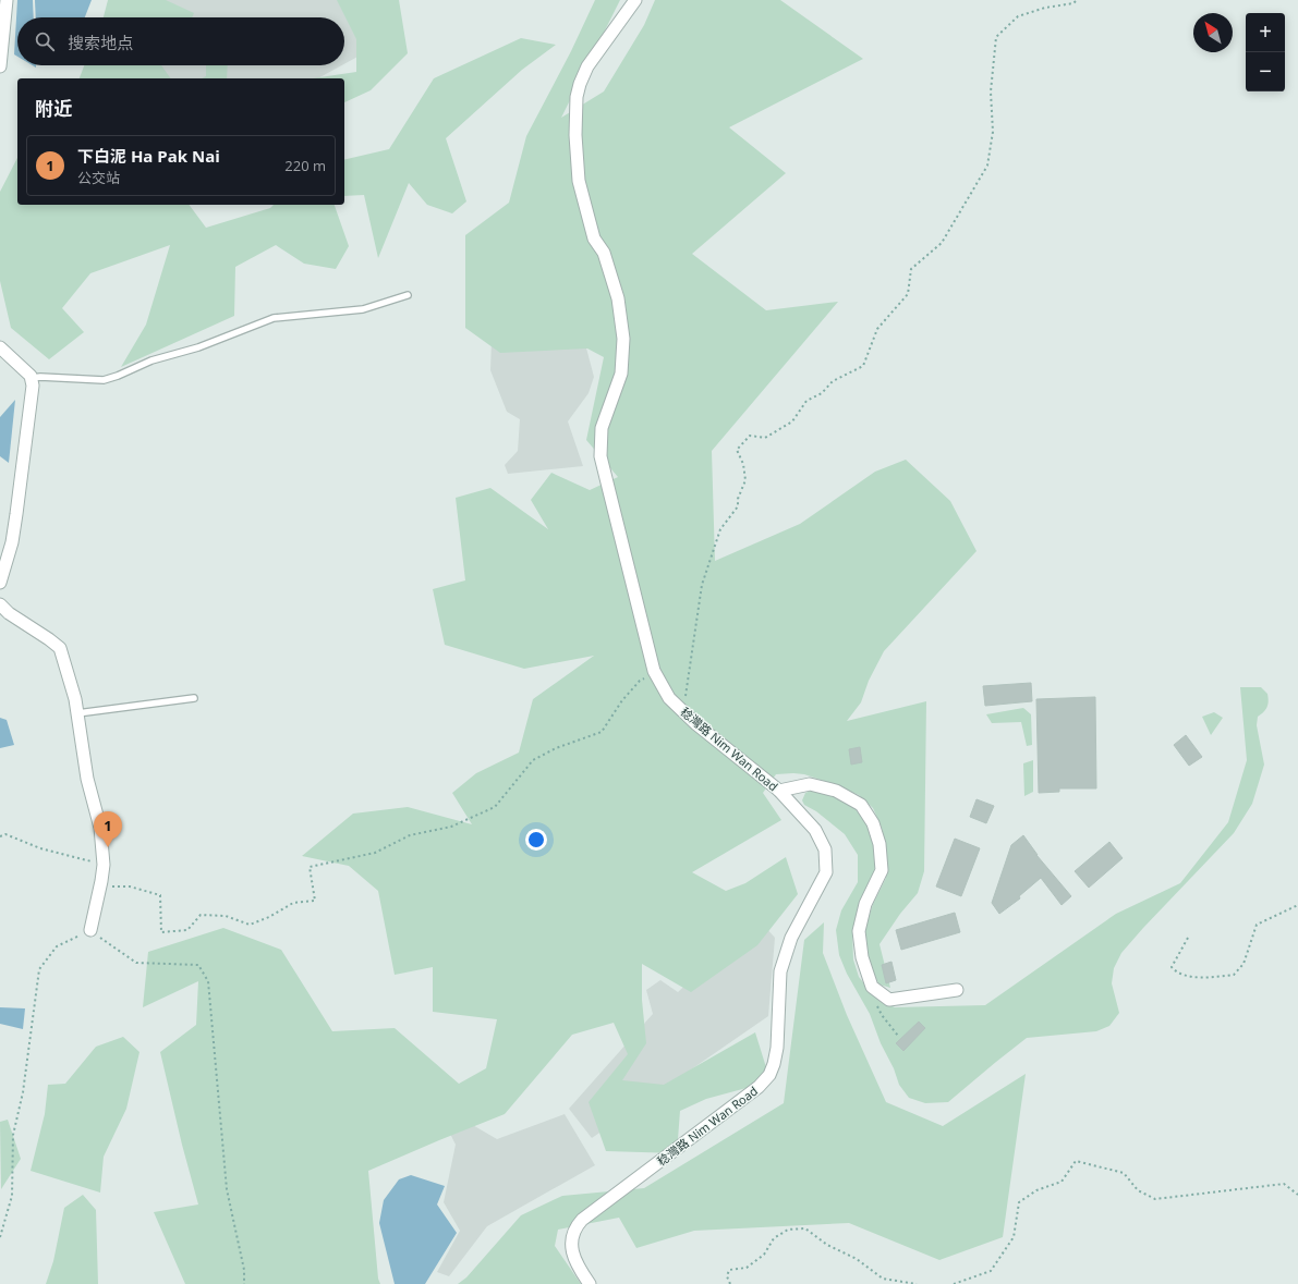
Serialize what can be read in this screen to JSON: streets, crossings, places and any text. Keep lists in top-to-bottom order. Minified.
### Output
{"streets":{"street":["稔灣路 Nim Wan Road"]},"north":"top left","page":{"map_buttons":["+","−"],"search":"搜索地点","heading":"附近","list":[{"mark":"1","name":"下白泥 Ha Pak Nai","note":"公交站","value":"220 m"}],"pins":"1"}}
